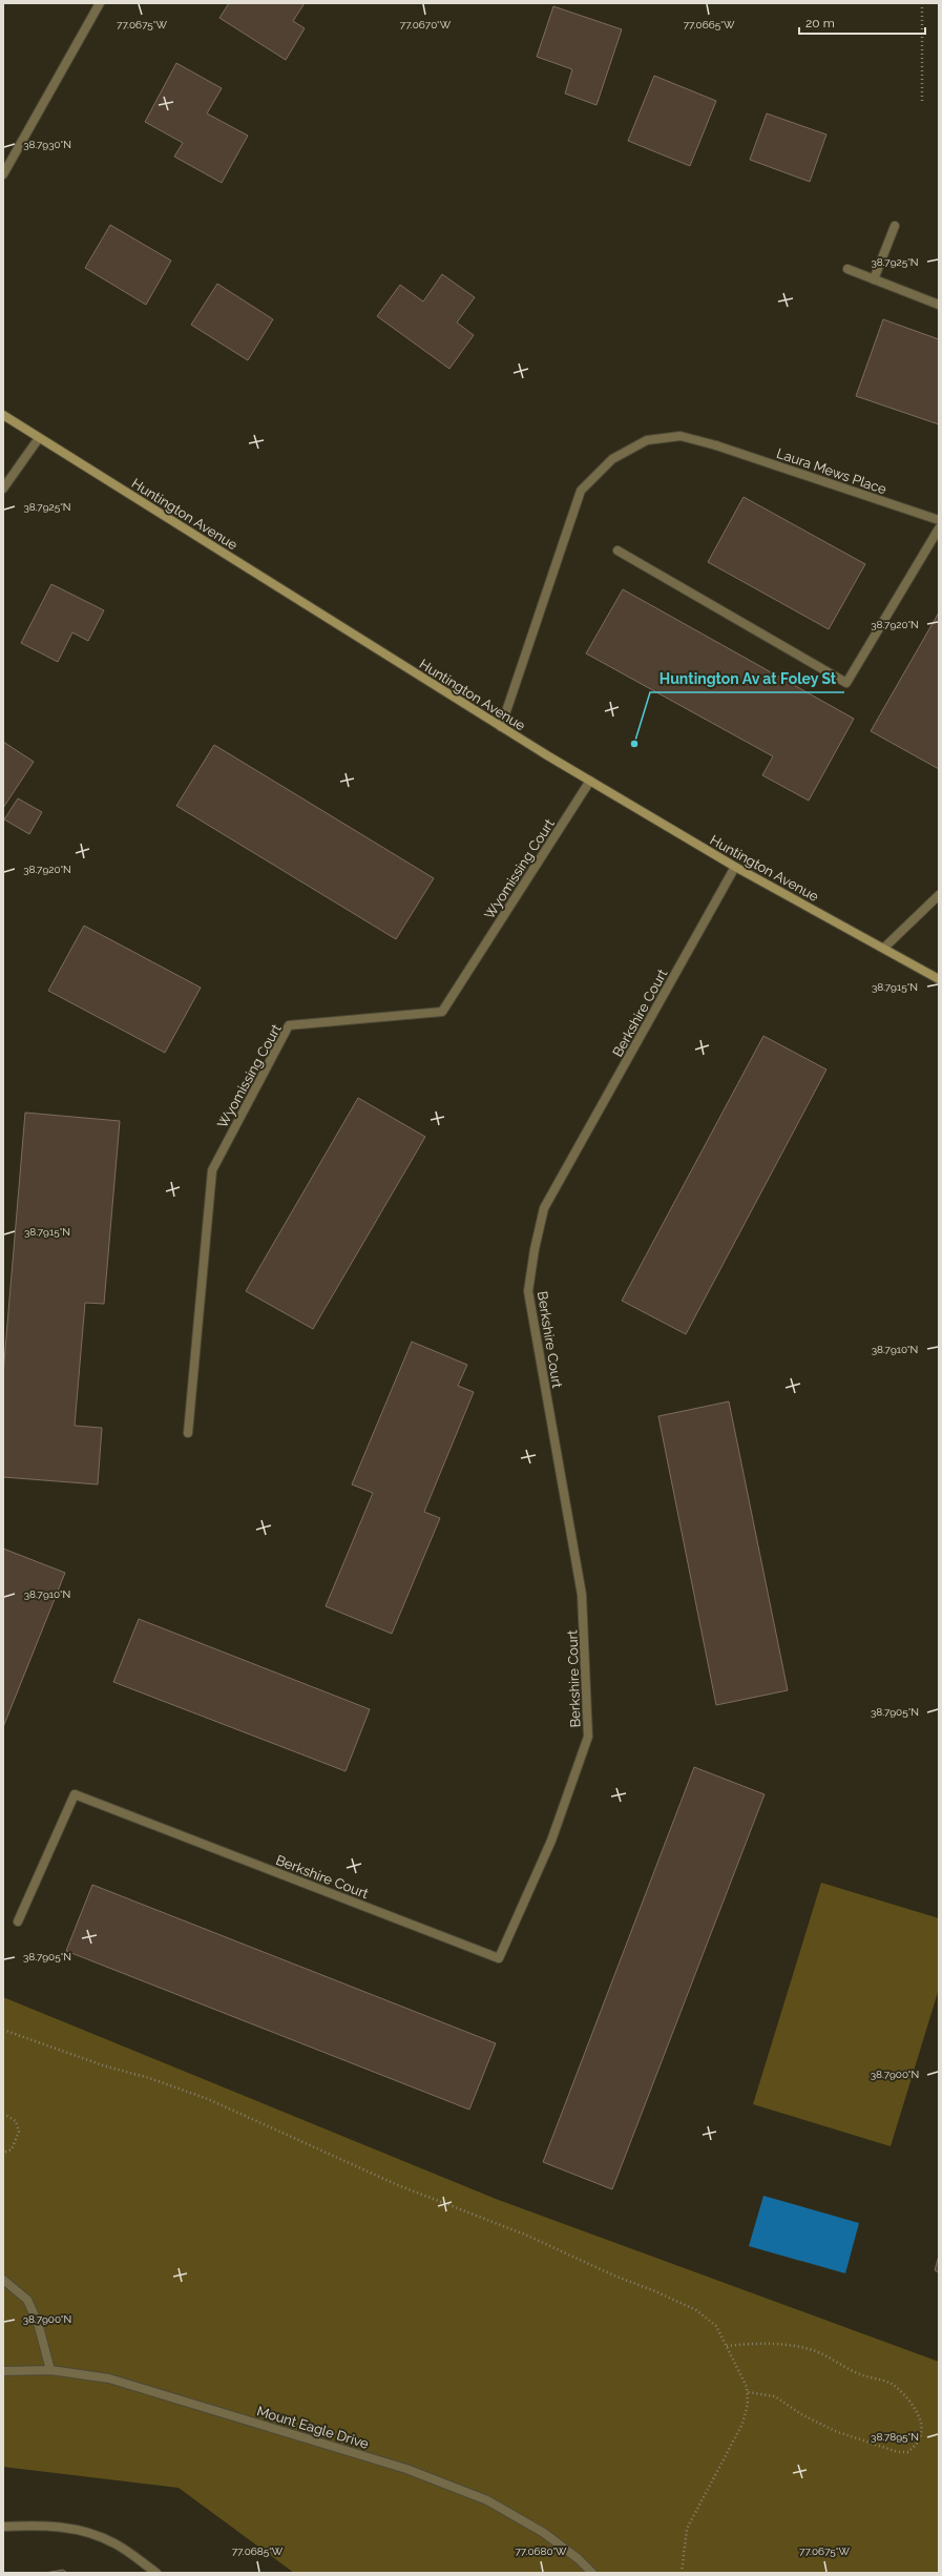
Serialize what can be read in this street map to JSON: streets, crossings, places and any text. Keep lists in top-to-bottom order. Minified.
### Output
{"streets":{"main road":["Huntington Avenue"],"street":["Laura Mews Place","Wyomissing Court","Berkshire Court","Mount Eagle Drive"]},"crossings":[["Laura Mews Place","Huntington Avenue"],["Huntington Avenue","Wyomissing Court"],["Huntington Avenue","Berkshire Court"]],"places":["Huntington Av at Foley St"],"scale_bar":"20 m","coordinates":["77.0675°W","77.0670°W","77.0665°W","38.7930°N","38.7925°N","38.7920°N","38.7915°N","38.7910°N","38.7905°N","38.7900°N","38.7895°N","77.0685°W","77.0680°W"]}
